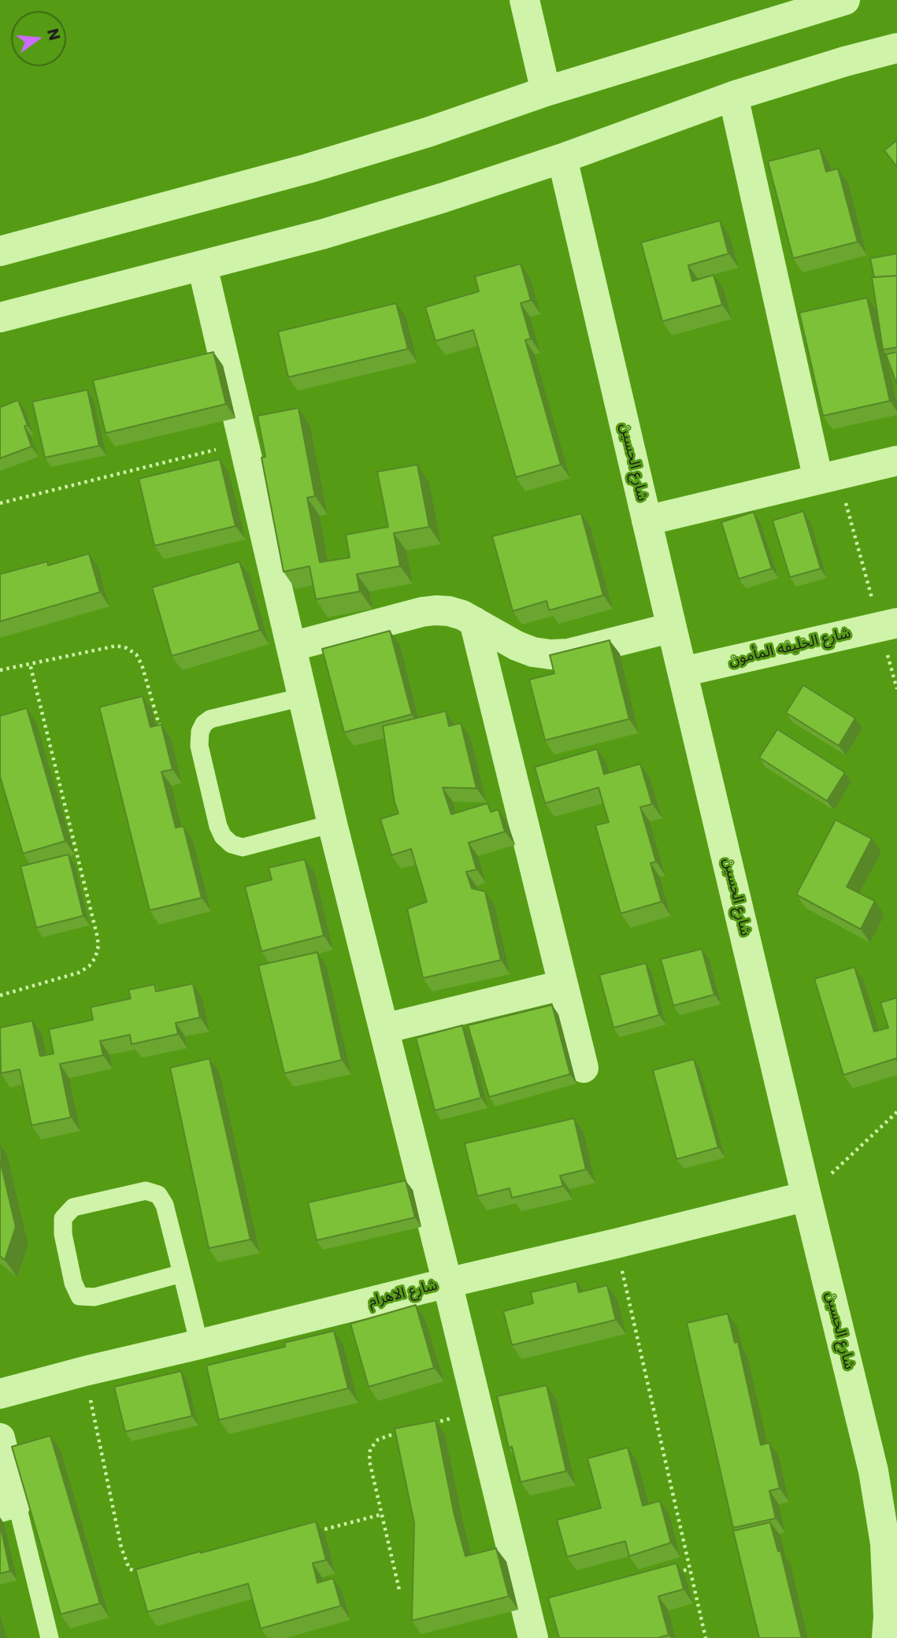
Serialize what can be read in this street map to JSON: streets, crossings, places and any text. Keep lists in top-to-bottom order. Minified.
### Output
{"streets":{"street":["شارع الحسين","شارع الخليفه المأمون","شارع الاهرام"]},"crossings":[["شارع الحسين","شارع الخليفه المأمون"],["شارع الحسين","شارع الاهرام"]],"north":"right"}
